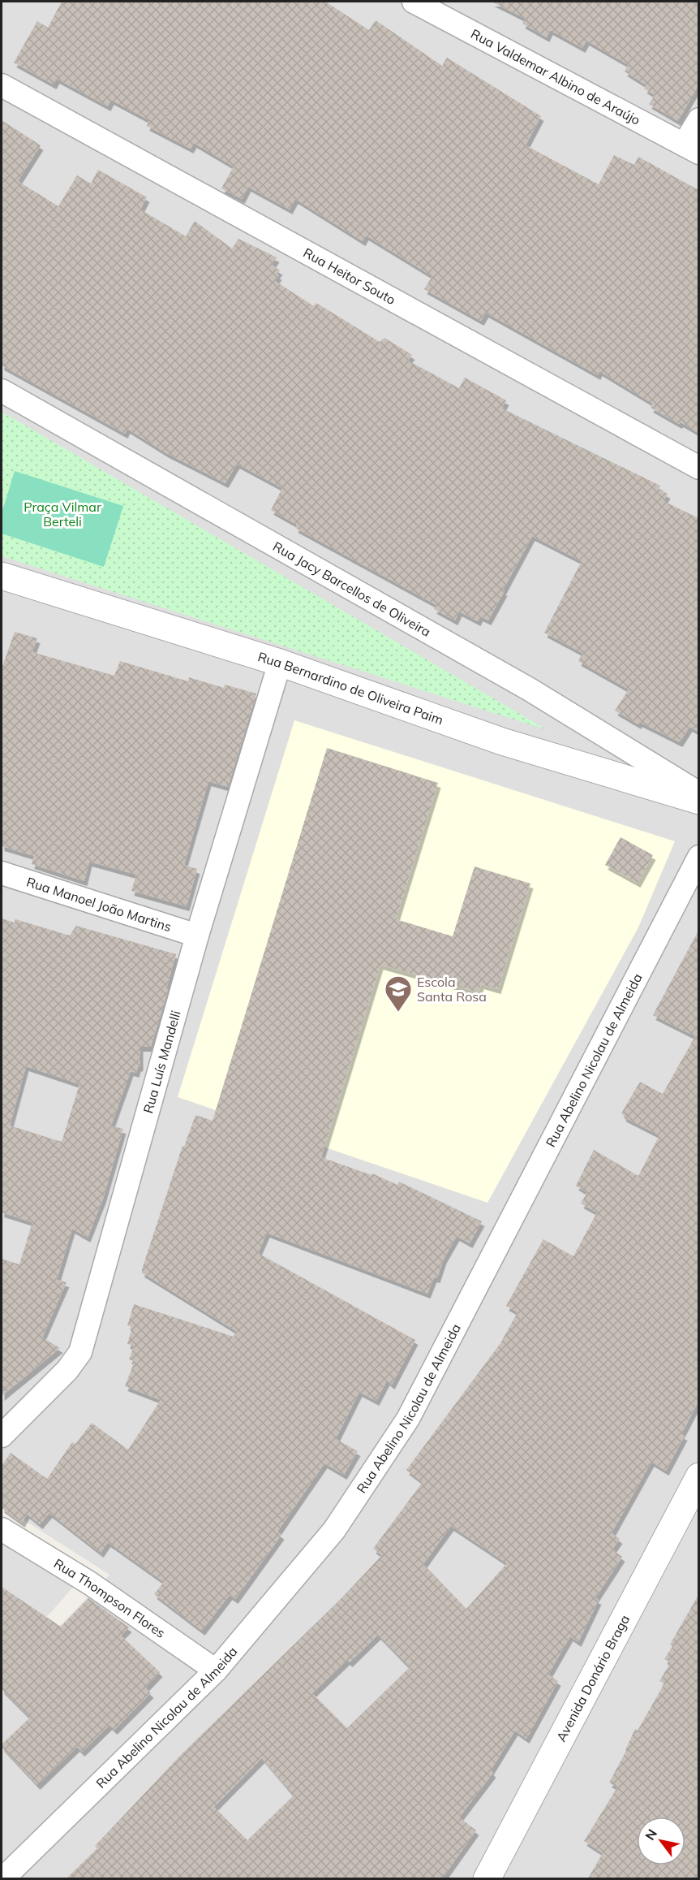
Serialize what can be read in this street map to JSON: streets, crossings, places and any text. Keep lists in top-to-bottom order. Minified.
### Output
{"streets":{"street":["Rua Valdemar Albino de Araújo","Rua Heitor Souto","Rua Jacy Barcellos de Oliveira","Rua Bernardino de Oliveira Paim","Rua Manoel João Martins","Rua Abelino Nicolau de Almeida","Rua Luís Mandelli","Rua Thompson Flores","Avenida Donário Braga"]},"crossings":[["Rua Bernardino de Oliveira Paim","Rua Luís Mandelli"],["Rua Manoel João Martins","Rua Luís Mandelli"],["Rua Abelino Nicolau de Almeida","Rua Thompson Flores"]],"parks":["Praça Vilmar Berteli"],"places":{"school or university":["Escola Santa Rosa"]},"north":"top left"}
